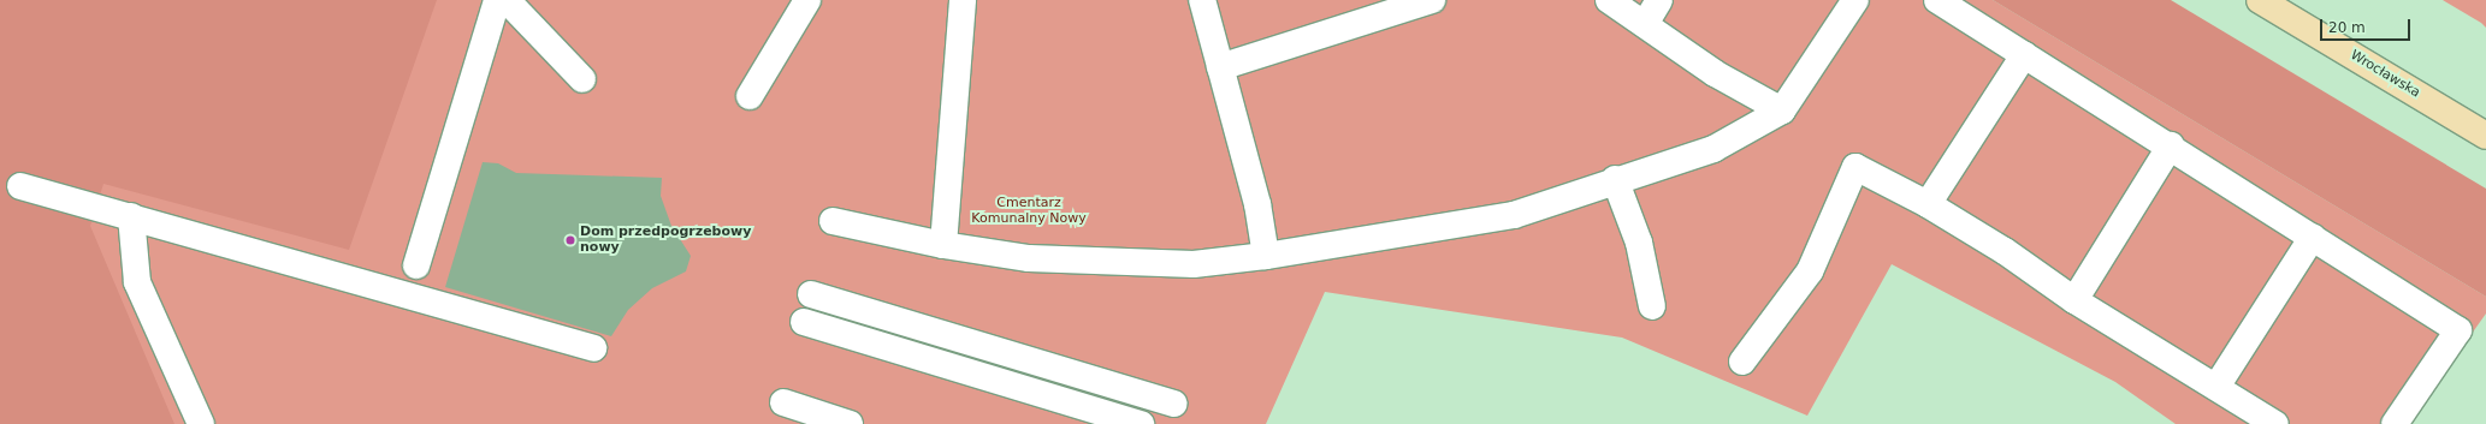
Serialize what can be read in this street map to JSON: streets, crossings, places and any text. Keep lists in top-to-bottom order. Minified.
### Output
{"streets":{"main road":["Wrocławska"]},"parks":["Cmentarz Komunalny Nowy"],"places":["Dom przedpogrzebowy nowy"],"scale_bar":"20 m"}
